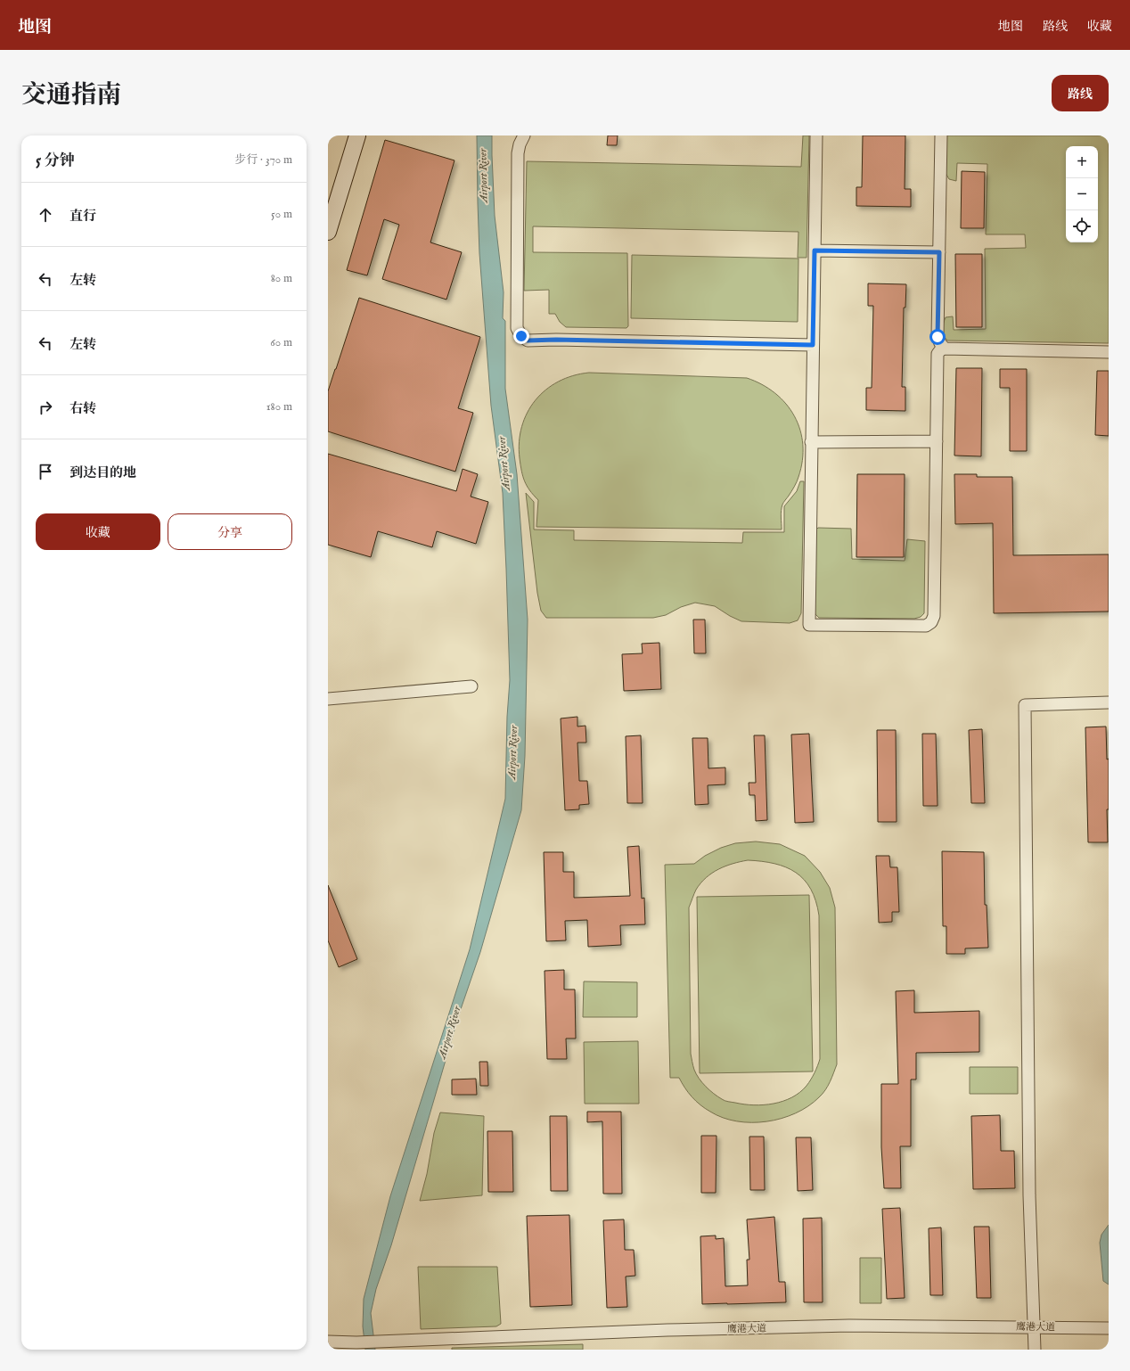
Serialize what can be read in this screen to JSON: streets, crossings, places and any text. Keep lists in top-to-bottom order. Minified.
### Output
{"streets":{"street":["鹰港大道"]},"water":["Airport River"],"page":{"header":"地图","nav":["地图","路线","收藏"],"title":"交通指南","buttons":["路线",["收藏","分享"]],"heading":["5 分钟","步行 · 370 m"],"map_buttons":["+","−"],"list":[["直行","50 m"],["左转","80 m"],["左转","60 m"],["右转","180 m"],"到达目的地"]}}
